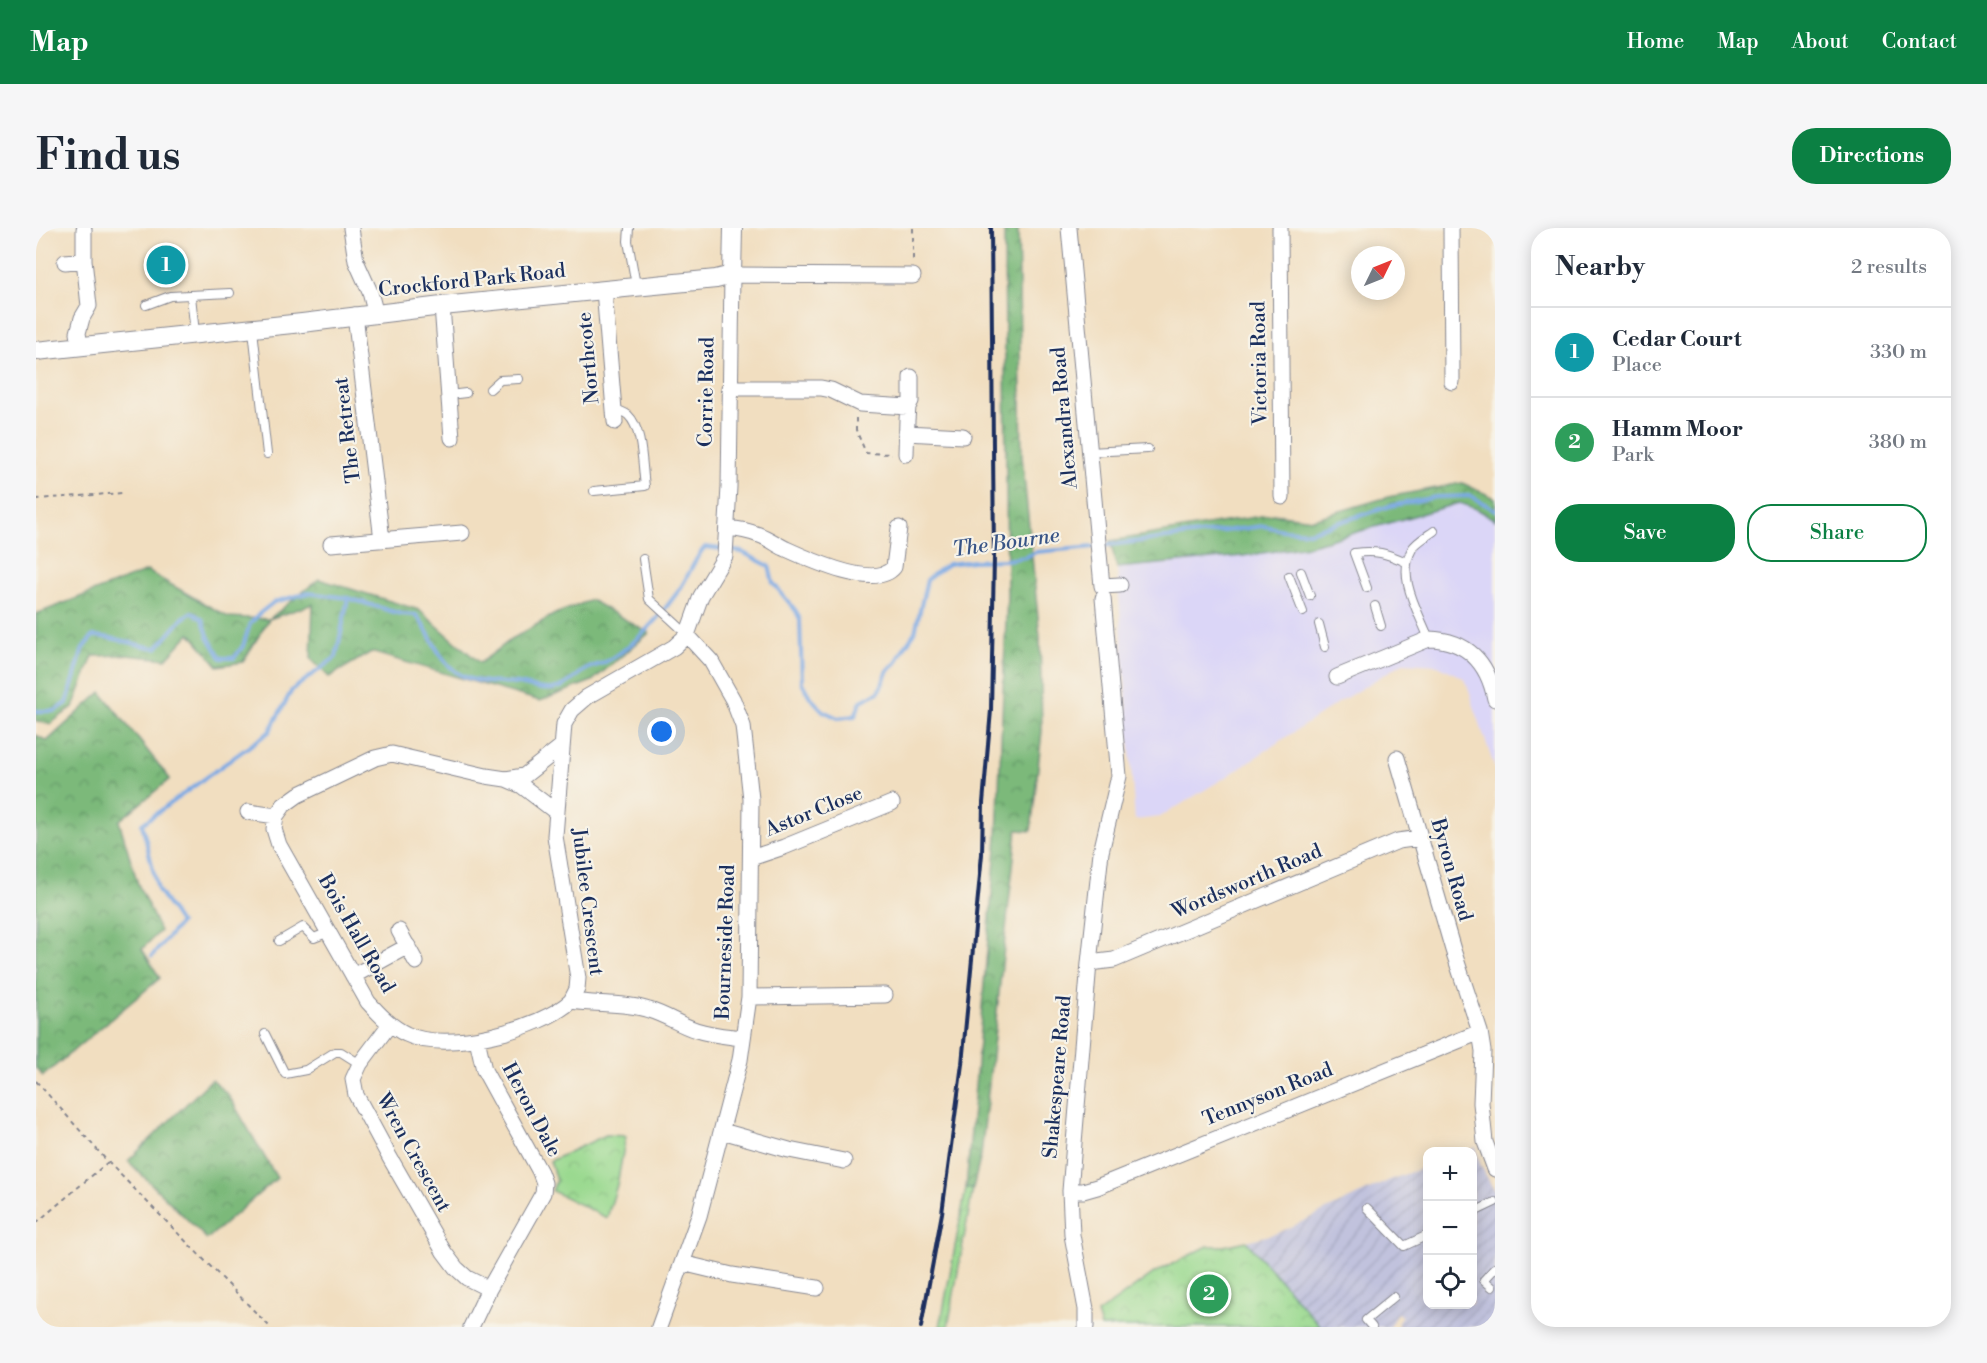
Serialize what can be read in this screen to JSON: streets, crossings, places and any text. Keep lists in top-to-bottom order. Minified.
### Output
{"streets":{"street":["Crockford Park Road","Northcote","Victoria Road","Corrie Road","Alexandra Road","The Retreat","Astor Close","Byron Road","Wordsworth Road","Jubilee Crescent","Bois Hall Road","Bourneside Road","Shakespeare Road","Tennyson Road","Heron Dale","Wren Crescent"]},"crossings":[["Crockford Park Road","Northcote"],["Crockford Park Road","Corrie Road"],["Crockford Park Road","The Retreat"],["Corrie Road","Bourneside Road"],["Astor Close","Bourneside Road"],["Byron Road","Wordsworth Road"],["Byron Road","Tennyson Road"],["Wordsworth Road","Shakespeare Road"],["Jubilee Crescent","Bois Hall Road"],["Jubilee Crescent","Bourneside Road"],["Bois Hall Road","Heron Dale"],["Bois Hall Road","Wren Crescent"],["Shakespeare Road","Tennyson Road"],["Heron Dale","Wren Crescent"]],"water":["The Bourne"],"north":"top right","page":{"header":"Map","nav":["Home","Map","About","Contact"],"buttons":["Directions",["Save","Share"]],"title":"Find us","heading":["Nearby","2 results"],"pins":["1","2"],"list":[{"mark":"1","name":"Cedar Court","note":"Place","value":"330 m"},{"mark":"2","name":"Hamm Moor","note":"Park","value":"380 m"}],"map_buttons":["+","−"]}}
